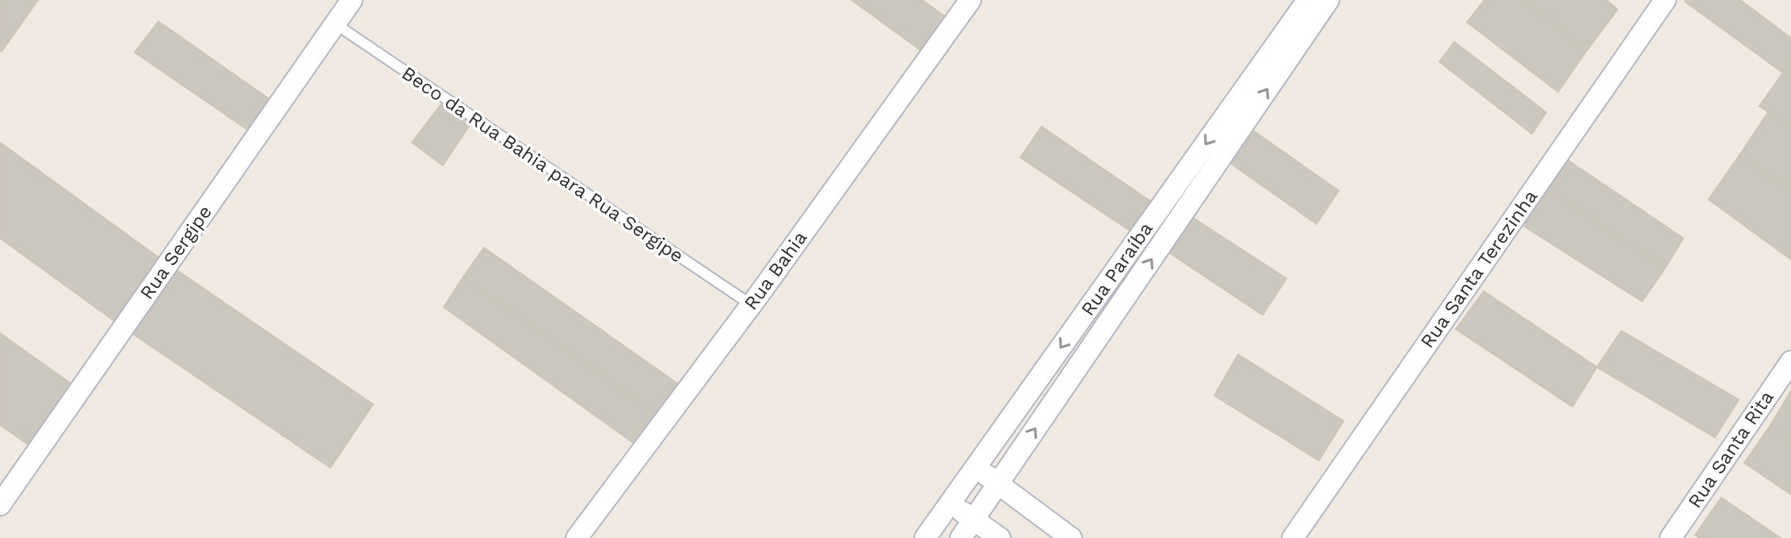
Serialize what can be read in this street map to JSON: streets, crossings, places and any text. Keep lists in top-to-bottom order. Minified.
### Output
{"streets":{"street":["Rua Sergipe","Rua Paraíba","Rua Santa Terezinha","Rua Bahia","Rua Santa Rita"],"lane":["Beco da Rua Bahia para Rua Sergipe"]},"crossings":[["Beco da Rua Bahia para Rua Sergipe","Rua Sergipe"],["Beco da Rua Bahia para Rua Sergipe","Rua Bahia"]]}
